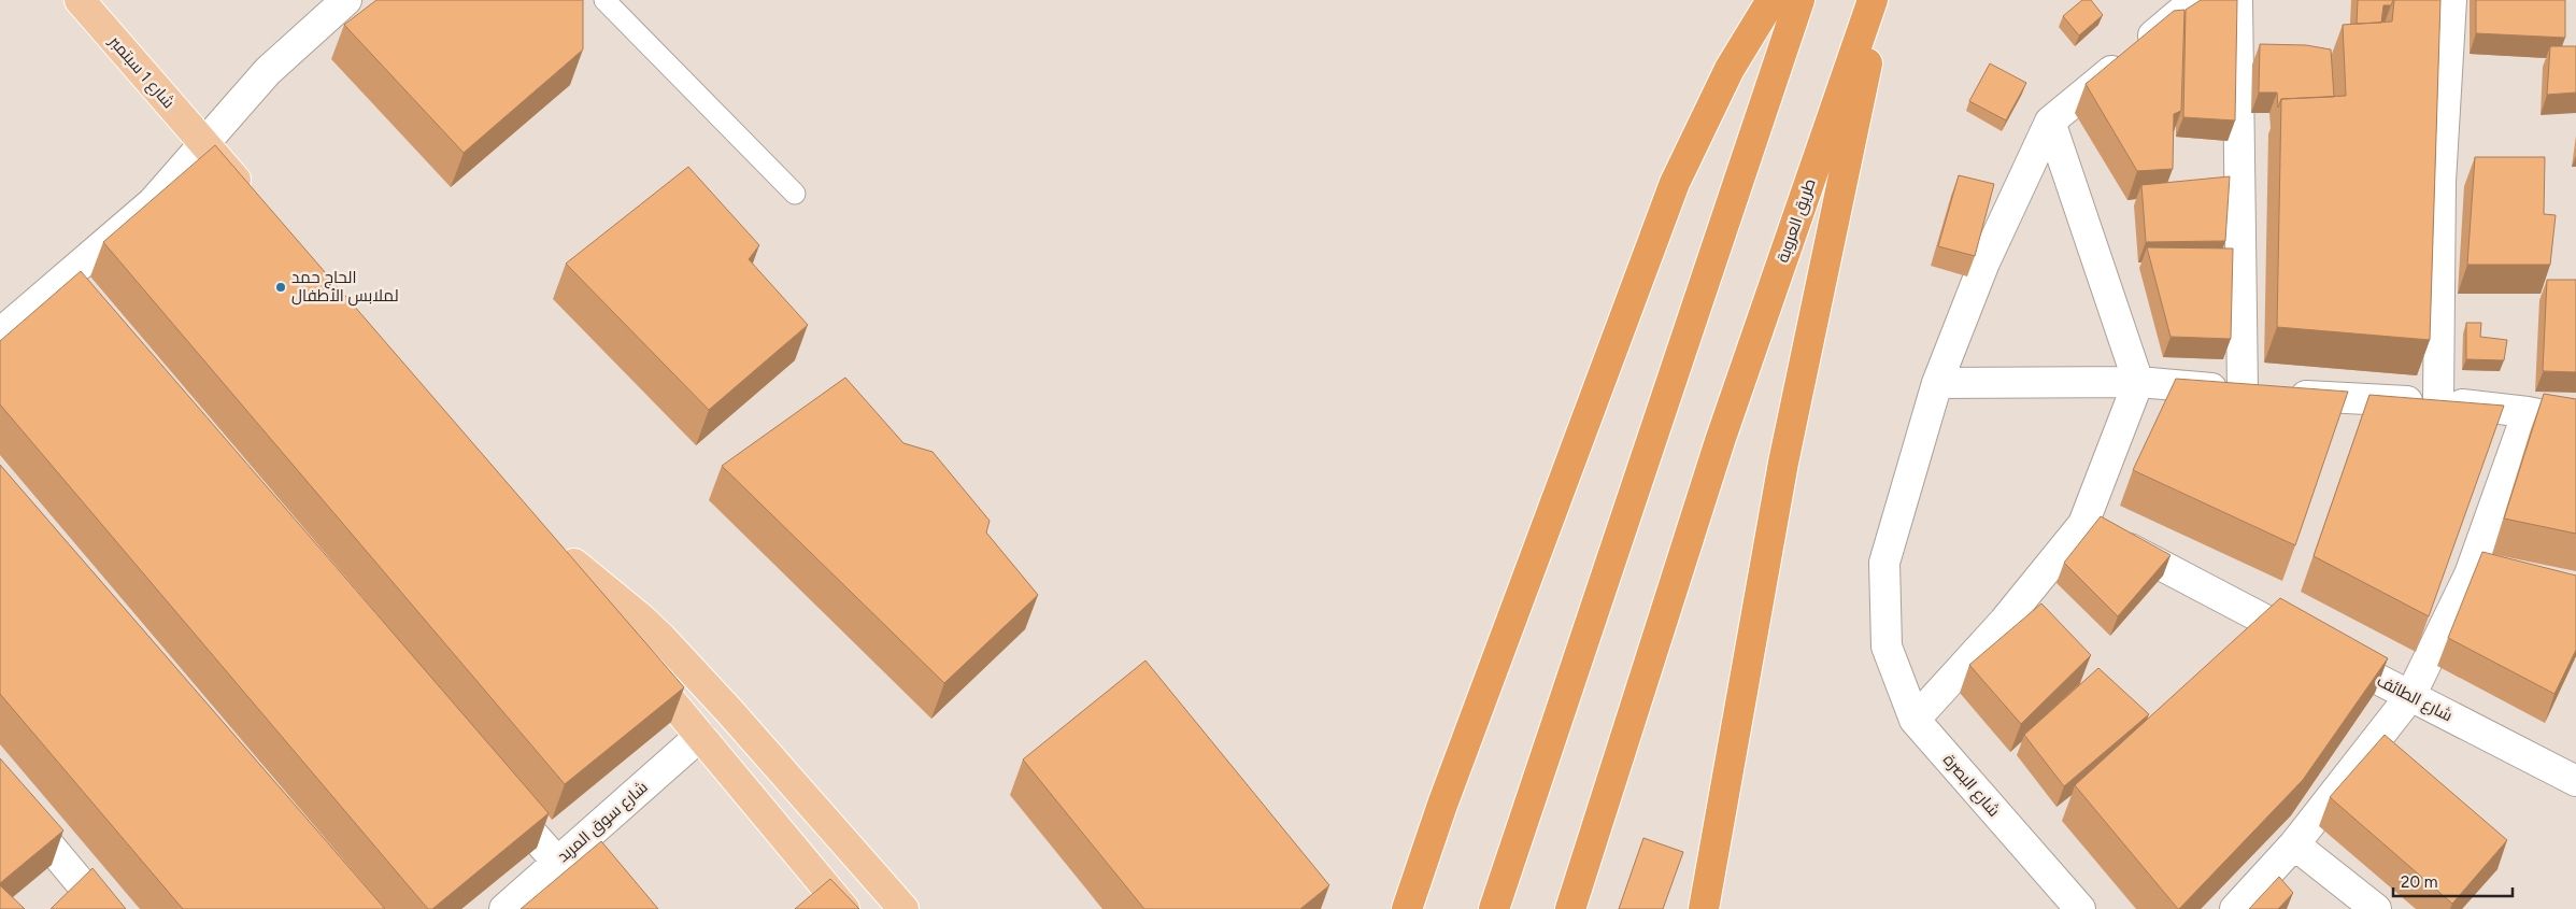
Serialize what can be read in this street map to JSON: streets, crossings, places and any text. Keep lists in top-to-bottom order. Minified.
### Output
{"streets":{"highway":["طريق العروبة"],"main road":["شارع 1 سبتمبر"],"street":["شارع الطائف","شارع البصرة","شارع سوق المربد"]},"places":["الحاج حمد لملابس الأطفال"],"scale_bar":"20 m"}
